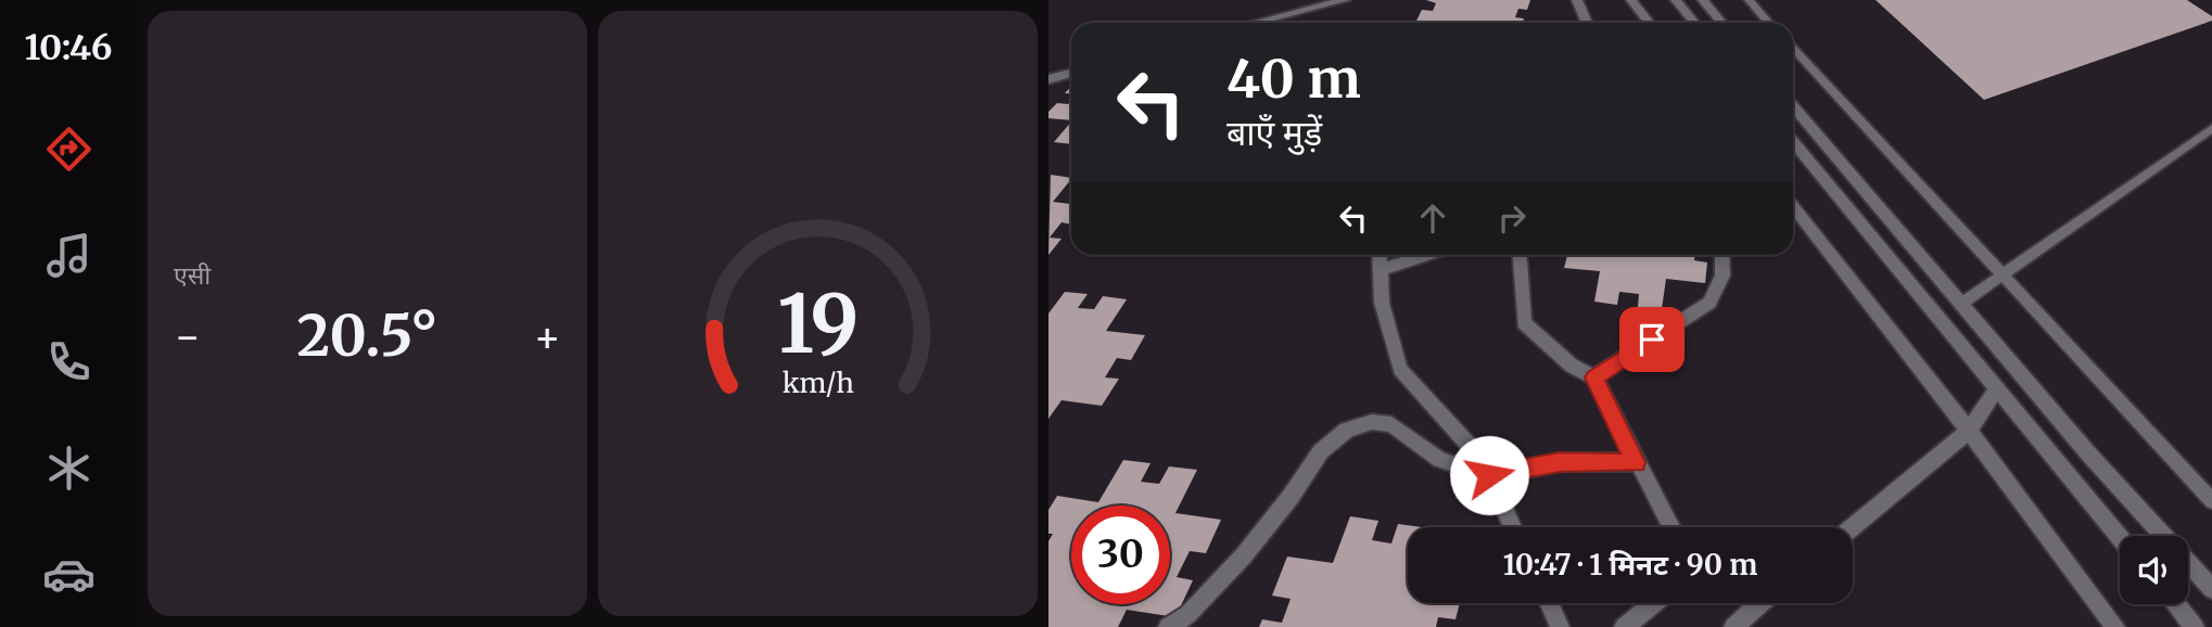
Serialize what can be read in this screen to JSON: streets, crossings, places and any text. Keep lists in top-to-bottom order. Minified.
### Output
{"page":{"tabs":"10:46","tile":"एसी","turn":["40 m","बाएँ मुड़ें"],"heat":["−","20.5°","+"],"limit":"30","trip":"10:47 · 1 मिनट · 90 m","gauge":["19","km/h"]}}
